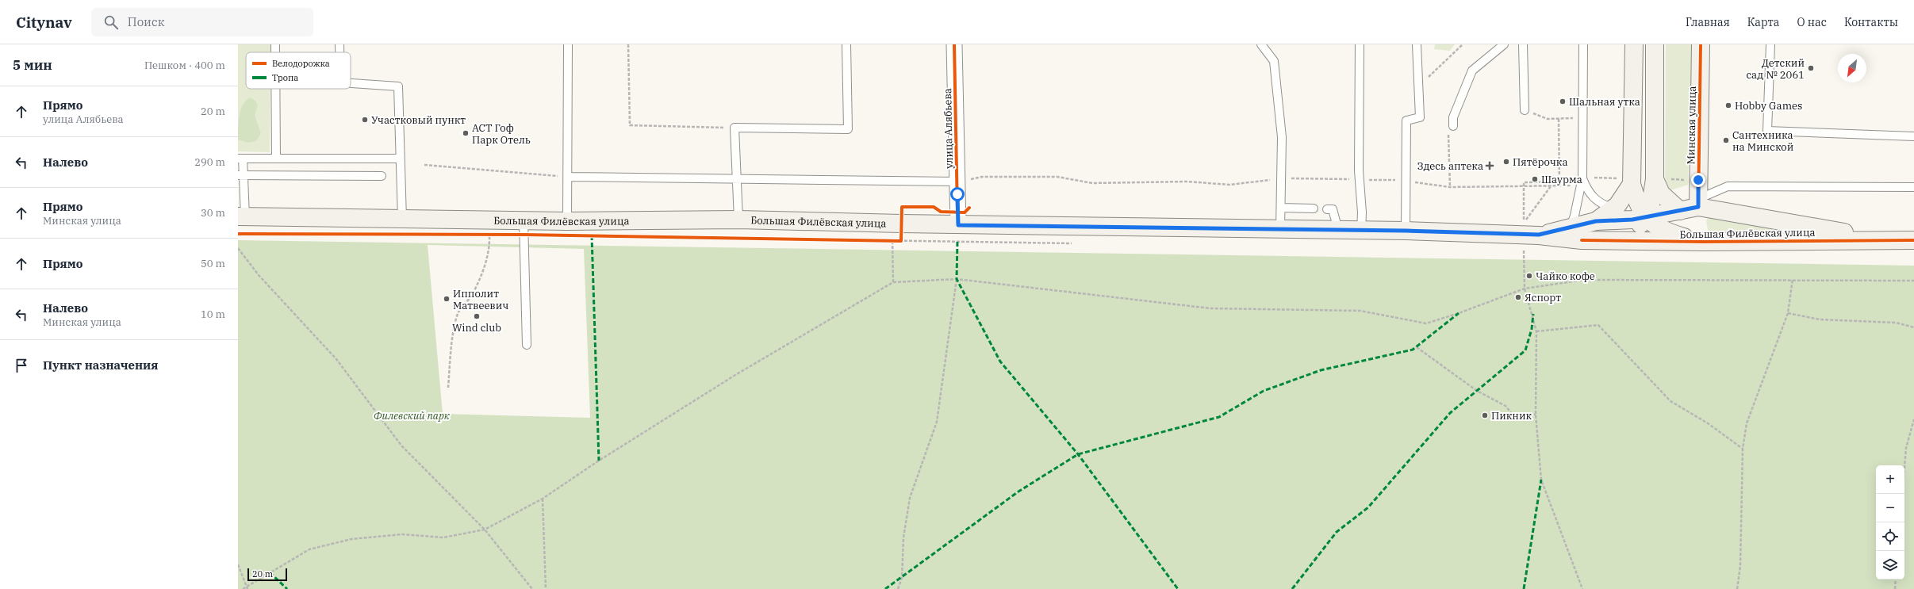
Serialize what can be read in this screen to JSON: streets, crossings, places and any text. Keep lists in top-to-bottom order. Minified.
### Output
{"streets":{"main road":["Минская улица","Большая Филёвская улица"],"street":["улица Алябьева"]},"crossings":[["Минская улица","Большая Филёвская улица"],["улица Алябьева","Большая Филёвская улица"]],"parks":["Филевский парк"],"places":{"other":["Детский сад № 2061","Шальная утка","Hobby Games","Участковый пункт","АСТ Гоф Парк Отель","Сантехника на Минской","Пятёрочка","Шаурма","Чайко кофе","Яспорт","Ипполит Матвеевич","Wind club","Пикник"],"health":["Здесь аптека"]},"legend":["Велодорожка","Тропа"],"scale_bar":"20 m","north":"bottom left","page":{"header":"Citynav","search":"Поиск","nav":["Главная","Карта","О нас","Контакты"],"heading":["5 мин","Пешком · 400 m"],"list":[["Прямо","улица Алябьева","20 m"],["Налево","290 m"],["Прямо","Минская улица","30 m"],["Прямо","50 m"],["Налево","Минская улица","10 m"],"Пункт назначения"],"map_buttons":["+","−"],"scale":"20 m"}}
